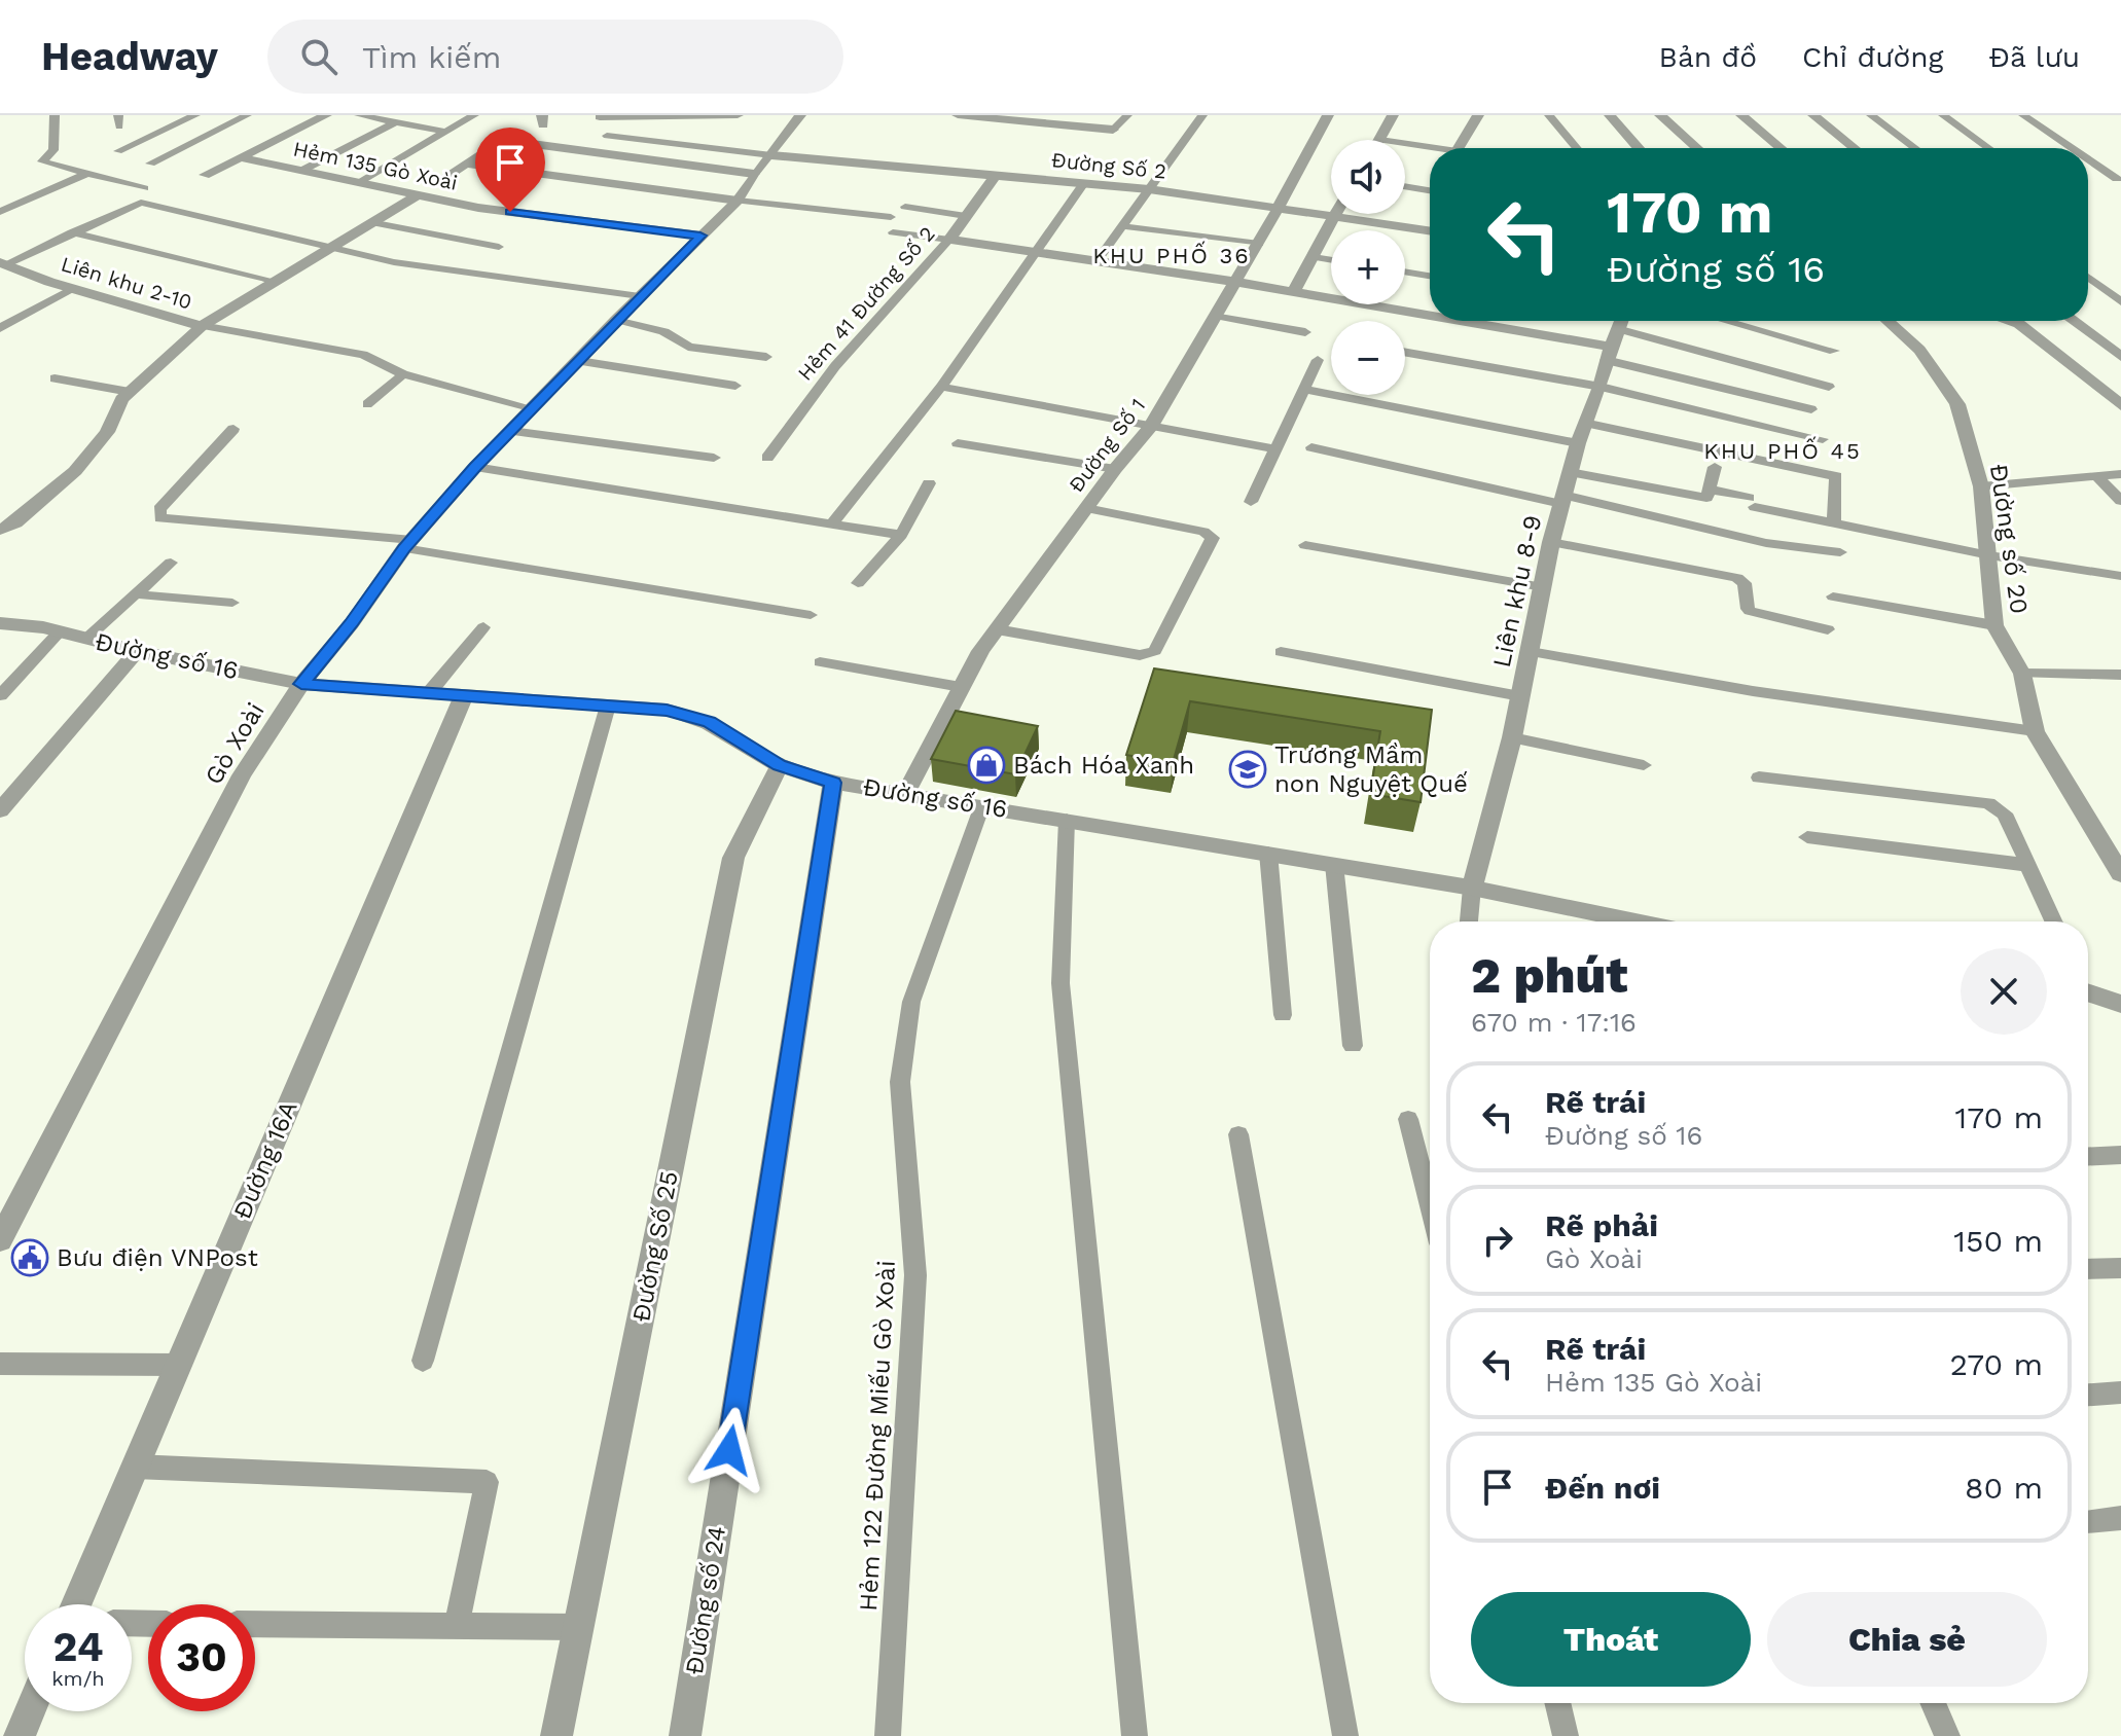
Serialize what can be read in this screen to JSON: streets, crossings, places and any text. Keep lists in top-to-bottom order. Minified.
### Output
{"streets":{"street":["Hẻm 135 Gò Xoài","Đường Số 2","Liên khu 2-10","Hẻm 41 Đường Số 2","Đường Số 1","Đường số 20","Liên khu 8-9","Đường số 16","Gò Xoài","Đường 16A","Đường Số 25","Đường số 24"],"lane":["Hẻm 122 Đường Miếu Gò Xoài"]},"crossings":[["Hẻm 135 Gò Xoài","Gò Xoài"],["Đường Số 2","Hẻm 41 Đường Số 2"],["Đường Số 2","Đường Số 1"],["Đường Số 2","Gò Xoài"],["Đường Số 1","Đường số 16"],["Liên khu 8-9","Đường số 16"],["Đường số 16","Gò Xoài"],["Đường số 16","Đường 16A"],["Đường số 16","Đường Số 25"],["Đường số 16","Hẻm 122 Đường Miếu Gò Xoài"],["Đường số 16","Đường số 24"]],"districts":["KHU PHỐ 36","KHU PHỐ 45"],"places":{"shop":["Bách Hóa Xanh"],"school or university":["Trương Mầm non Nguyệt Quế"],"public building":["Bưu điện VNPost"]},"page":{"header":"Headway","search":"Tìm kiếm","nav":["Bản đồ","Chỉ đường","Đã lưu"],"map_buttons":["+","−"],"turn":["170 m","Đường số 16"],"heading":["2 phút","670 m · 17:16"],"list":[{"name":"Rẽ trái","note":"Đường số 16","value":"170 m"},{"name":"Rẽ phải","note":"Gò Xoài","value":"150 m"},{"name":"Rẽ trái","note":"Hẻm 135 Gò Xoài","value":"270 m"},{"name":"Đến nơi","value":"80 m"}],"buttons":["Thoát","Chia sẻ"],"speed":"24 km/h","limit":"30"}}
